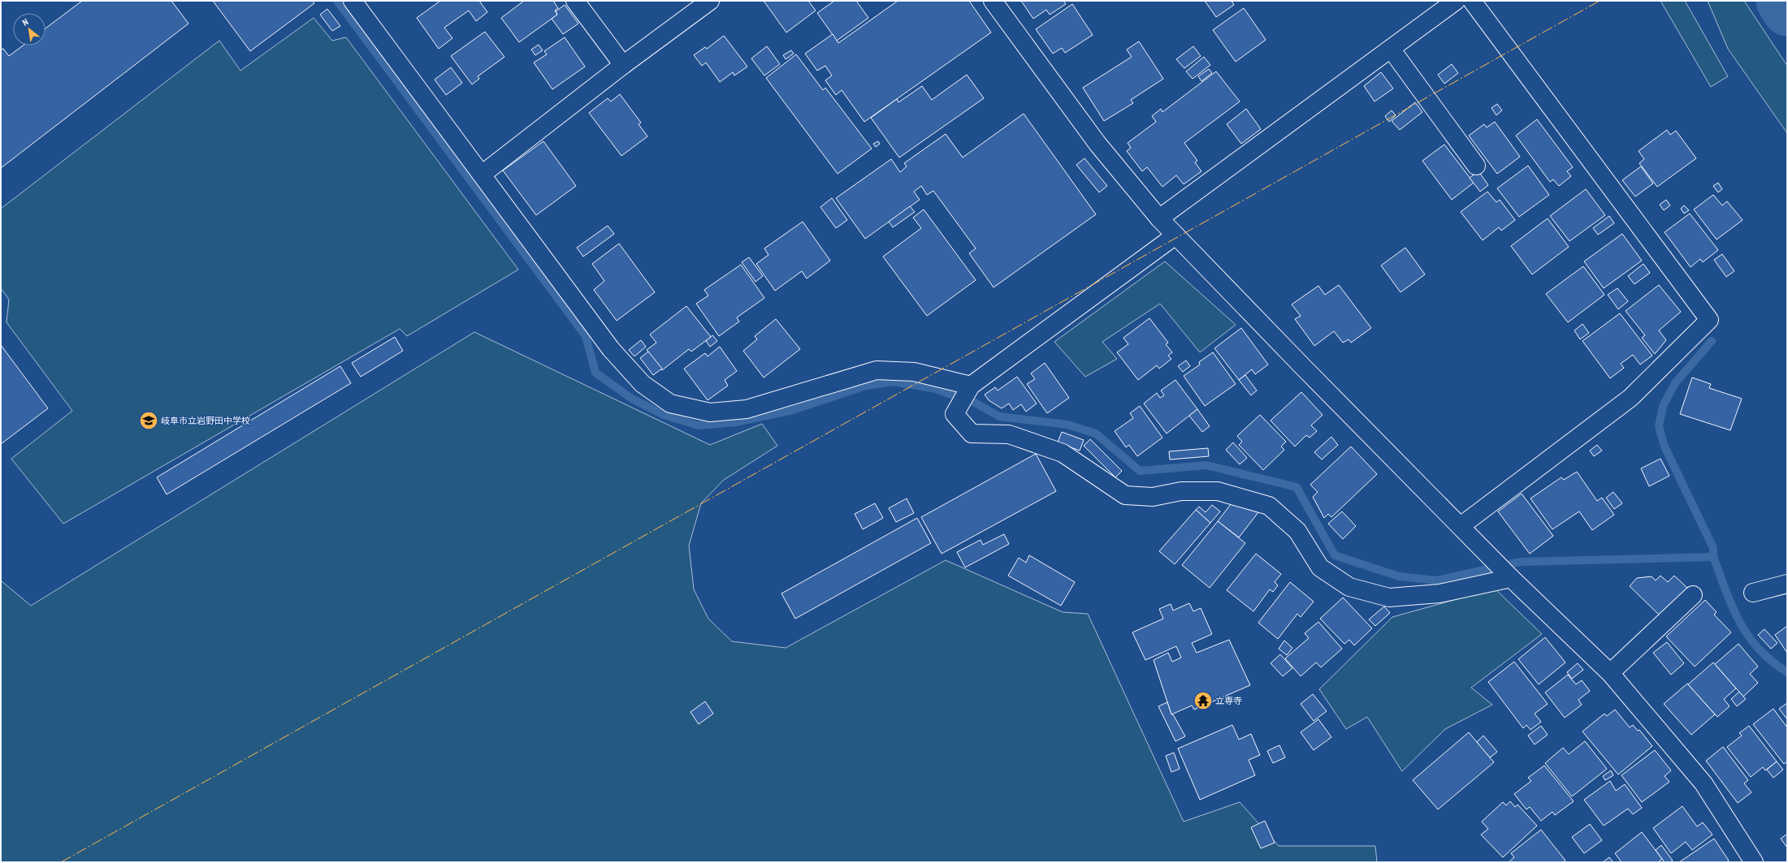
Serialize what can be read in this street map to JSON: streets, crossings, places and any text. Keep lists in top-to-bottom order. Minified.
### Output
{"places":{"school or university":["岐阜市立岩野田中学校"],"temple":["立専寺"]},"north":"top left"}
